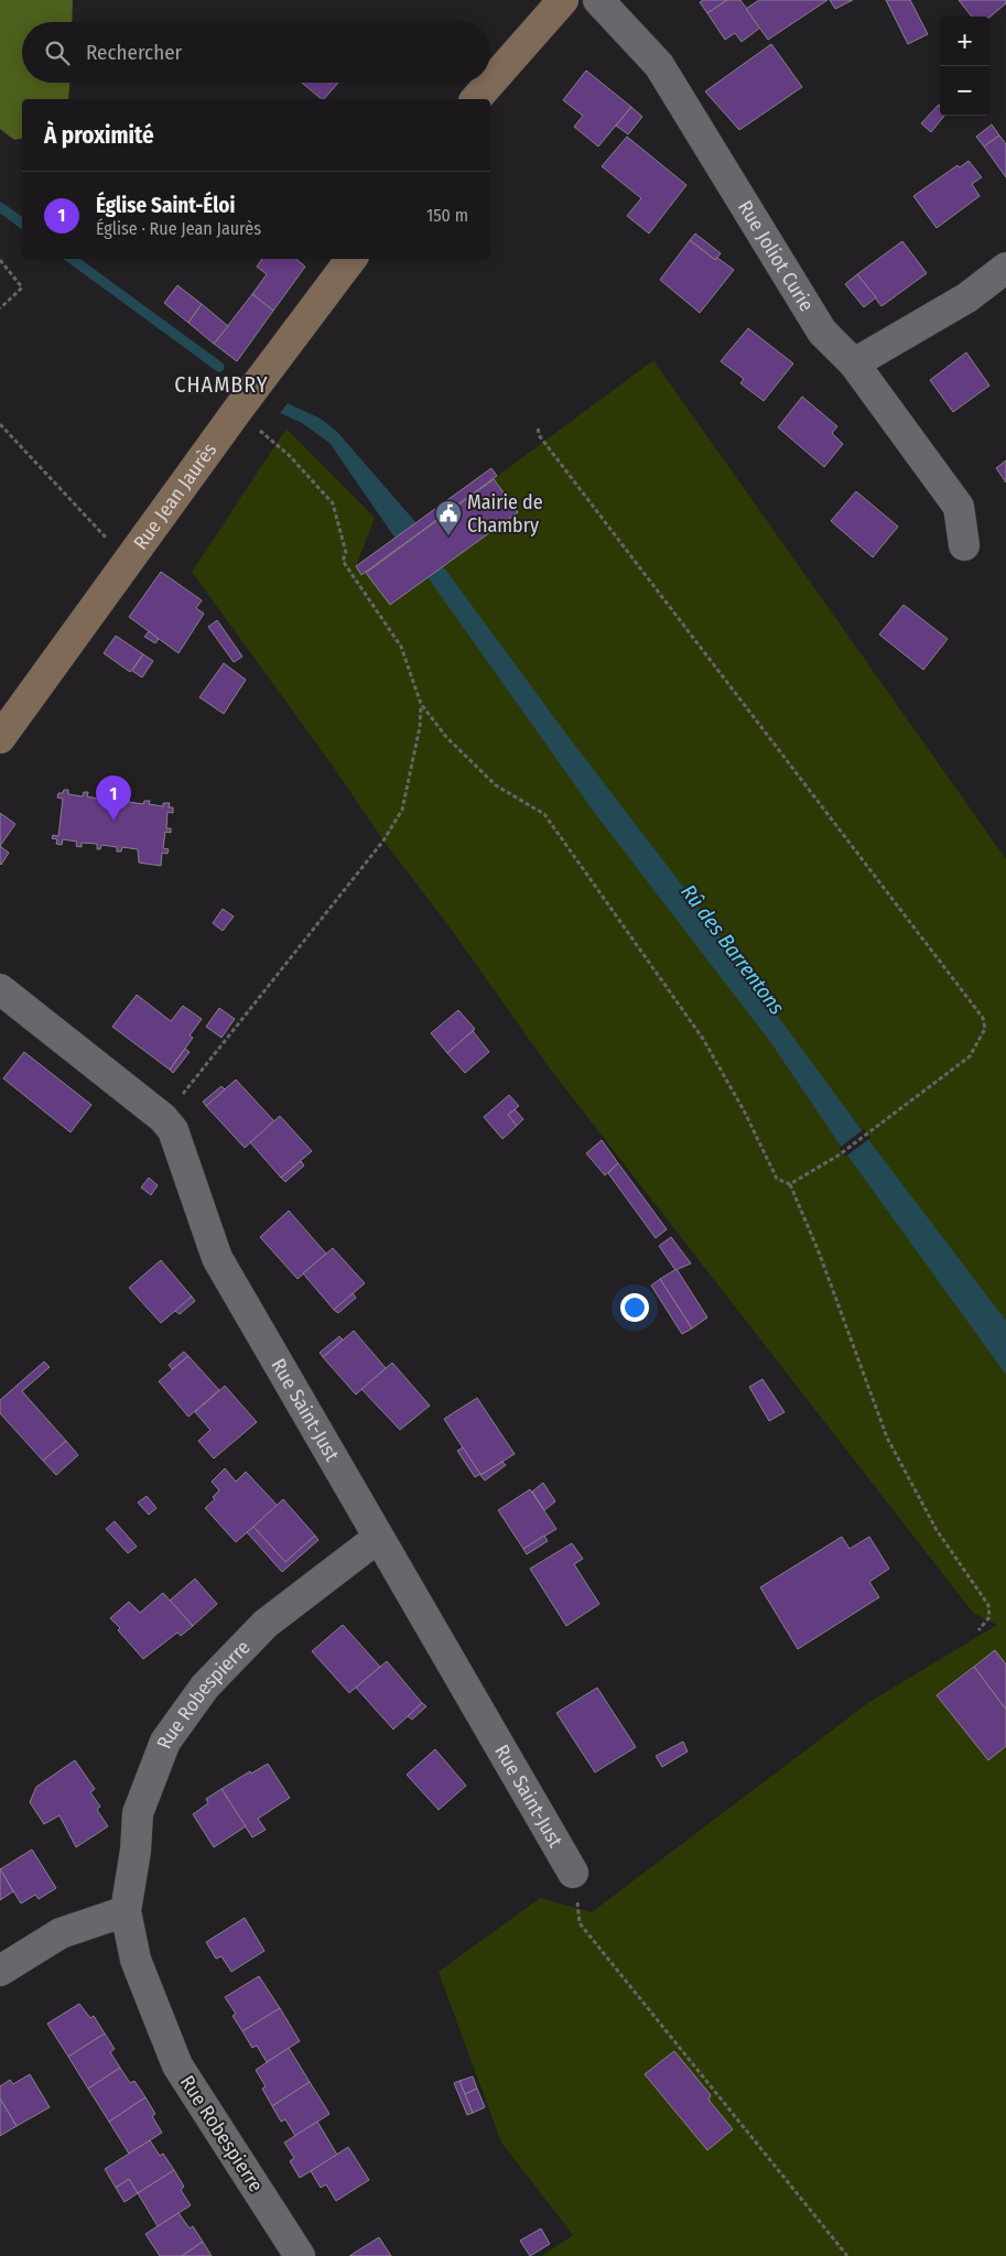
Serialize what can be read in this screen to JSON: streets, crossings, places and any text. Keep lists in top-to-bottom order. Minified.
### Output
{"streets":{"main road":["Rue Jean Jaurès"],"street":["Rue Joliot Curie","Rue Saint-Just","Rue Robespierre"]},"crossings":[["Rue Saint-Just","Rue Robespierre"]],"districts":["CHAMBRY"],"water":["Rû des Barrentons"],"places":{"public building":["Mairie de Chambry"]},"page":{"map_buttons":["+","−"],"search":"Rechercher","heading":"À proximité","list":[{"mark":"1","name":"Église Saint-Éloi","note":"Église · Rue Jean Jaurès","value":"150 m"}],"pins":"1"}}
